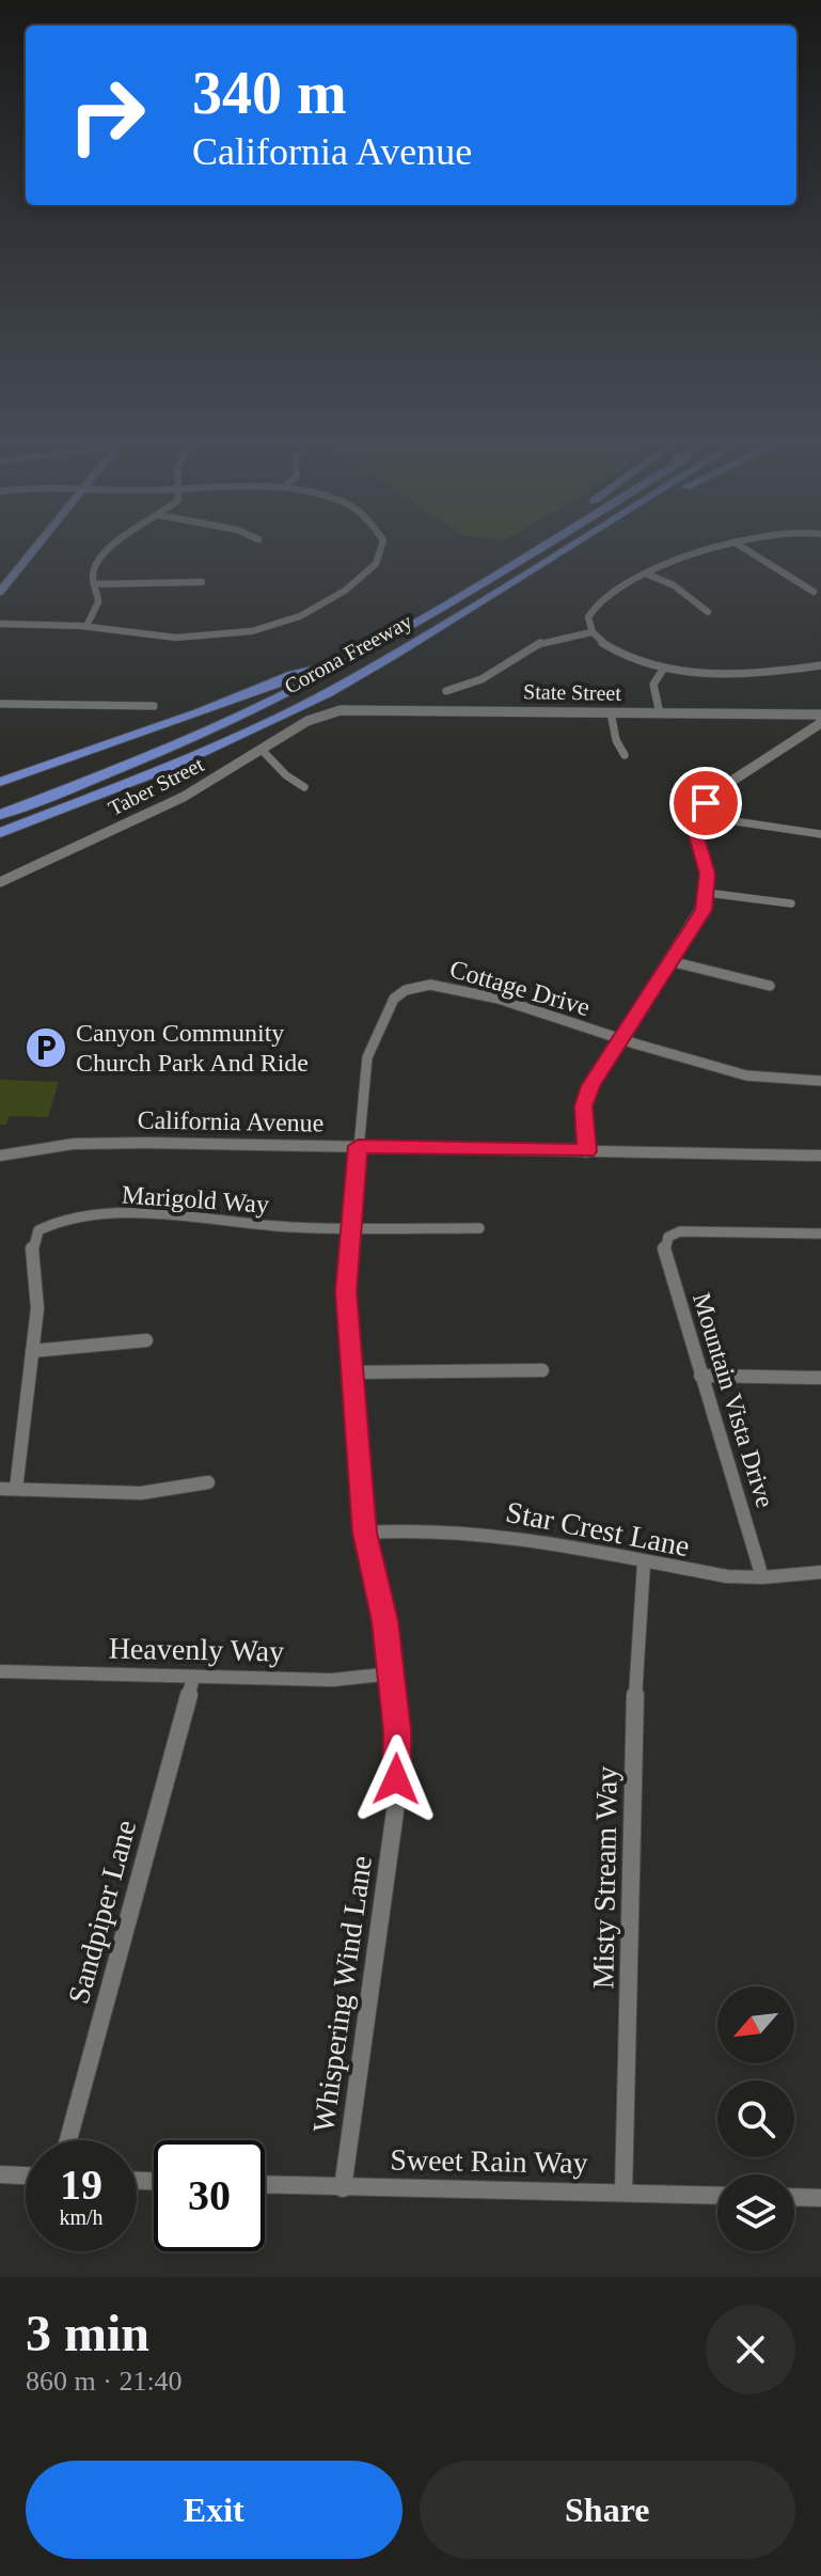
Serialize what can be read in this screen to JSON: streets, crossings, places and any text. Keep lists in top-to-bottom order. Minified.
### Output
{"streets":{"highway":["Corona Freeway"],"main road":["California Avenue"],"street":["State Street","Taber Street","Cottage Drive","Marigold Way","Mountain Vista Drive","Star Crest Lane","Heavenly Way","Misty Stream Way","Sandpiper Lane","Whispering Wind Lane","Sweet Rain Way"]},"crossings":[["State Street","Taber Street"],["Cottage Drive","Whispering Wind Lane"],["California Avenue","Whispering Wind Lane"],["Marigold Way","Whispering Wind Lane"],["Mountain Vista Drive","Star Crest Lane"],["Star Crest Lane","Misty Stream Way"],["Star Crest Lane","Whispering Wind Lane"],["Heavenly Way","Sandpiper Lane"],["Heavenly Way","Whispering Wind Lane"],["Misty Stream Way","Sweet Rain Way"],["Whispering Wind Lane","Sweet Rain Way"]],"places":{"parking":["Canyon Community Church Park And Ride"]},"north":"bottom left","page":{"turn":["340 m","California Avenue"],"speed":"19 km/h","limit":"30","heading":["3 min","860 m · 21:40"],"buttons":["Exit","Share"]}}
